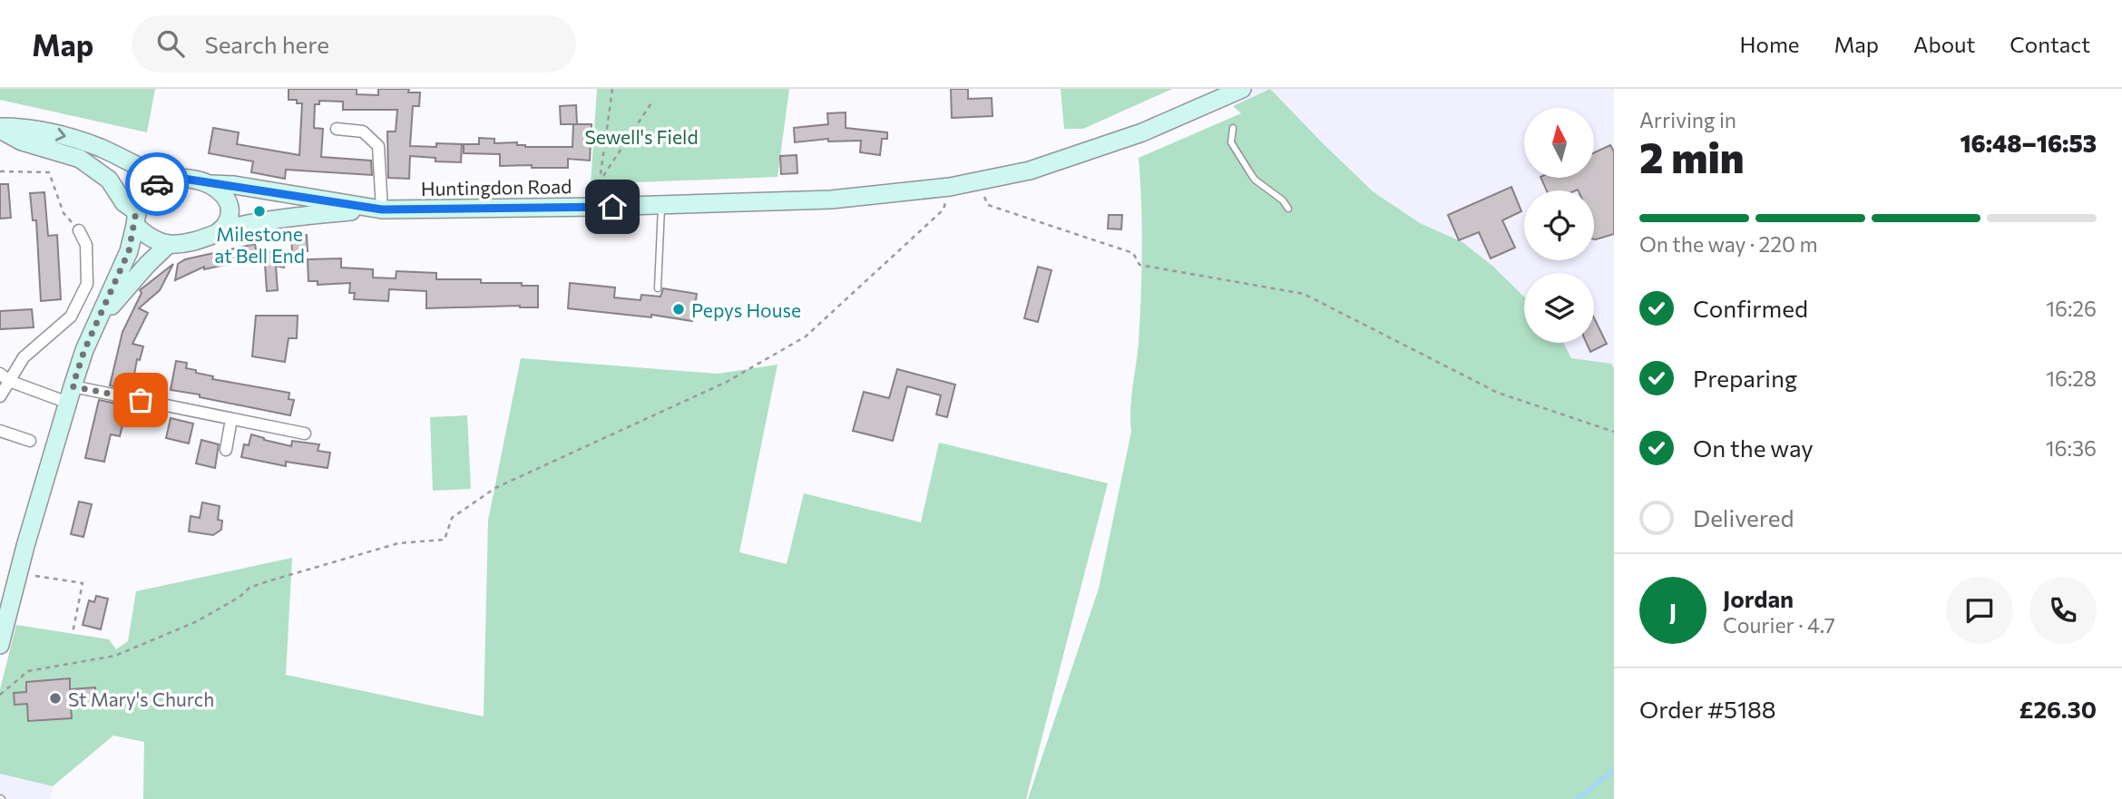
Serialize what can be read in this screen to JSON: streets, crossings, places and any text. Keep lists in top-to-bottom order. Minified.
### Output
{"streets":{"main road":["Huntingdon Road"]},"parks":["Sewell's Field"],"places":["Milestone at Bell End","Pepys House","St Mary's Church"],"north":"top","page":{"header":"Map","search":"Search here","nav":["Home","Map","About","Contact"],"heading":["2 min","Arriving in","16:48–16:53"],"panel":["Jordan","Courier · 4.7","Order #5188","£26.30"],"bar":"On the way · 220 m","list":[["Confirmed","16:26"],["Preparing","16:28"],["On the way","16:36"],"Delivered"],"round":"J"}}
